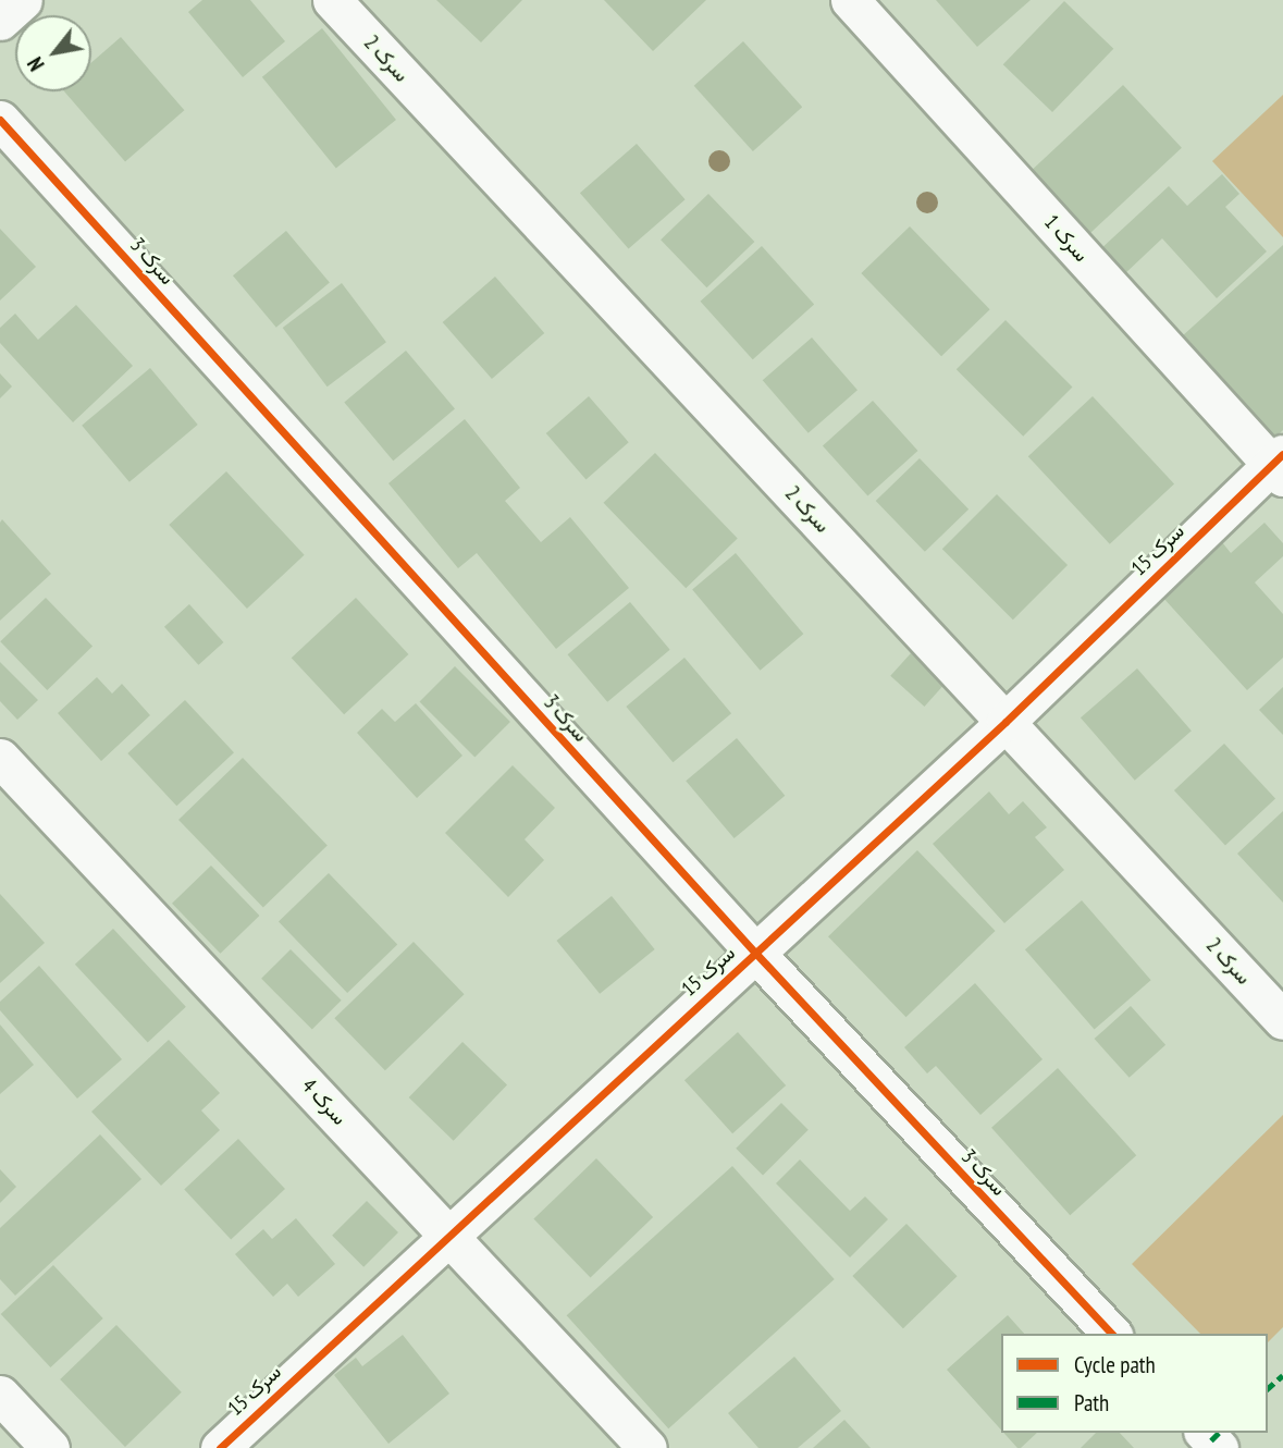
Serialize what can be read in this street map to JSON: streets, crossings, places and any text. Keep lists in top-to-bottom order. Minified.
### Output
{"streets":{"street":["سرک 2","سرک 1","سرک 3","سرک 15","سرک 4"]},"crossings":[["سرک 2","سرک 15"],["سرک 1","سرک 15"],["سرک 3","سرک 15"],["سرک 15","سرک 4"]],"legend":["Cycle path","Path"],"north":"bottom left"}
